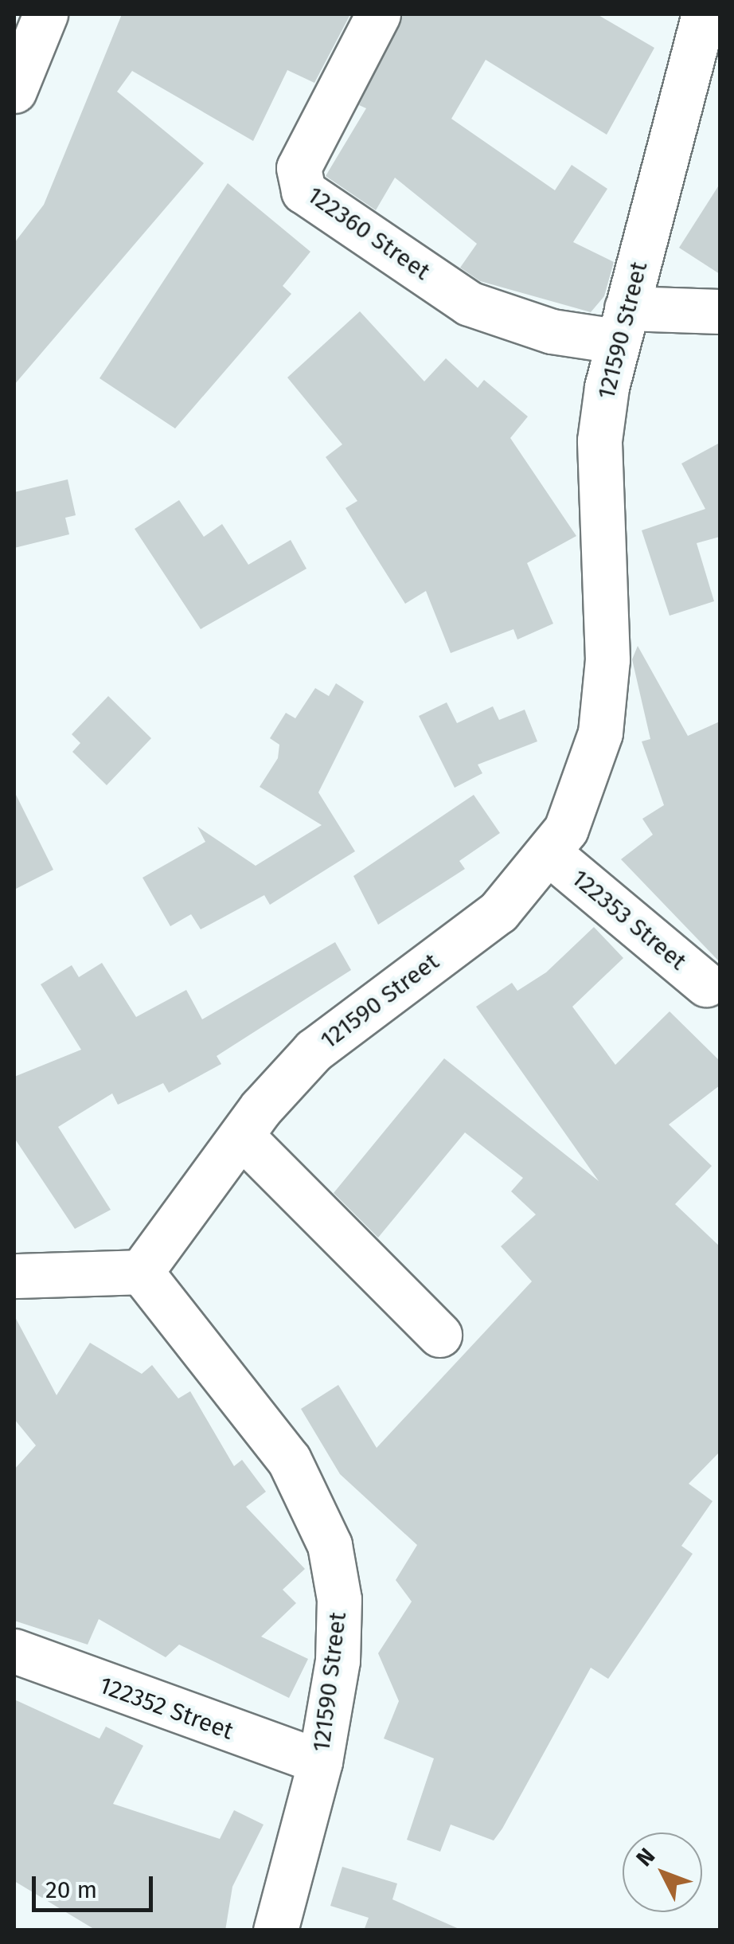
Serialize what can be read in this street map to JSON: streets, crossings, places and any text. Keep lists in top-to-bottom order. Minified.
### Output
{"streets":{"street":["122360 Street","121590 Street","122353 Street","122352 Street"]},"crossings":[["122360 Street","121590 Street"],["121590 Street","122353 Street"],["121590 Street","122352 Street"]],"scale_bar":"20 m","north":"top left"}
